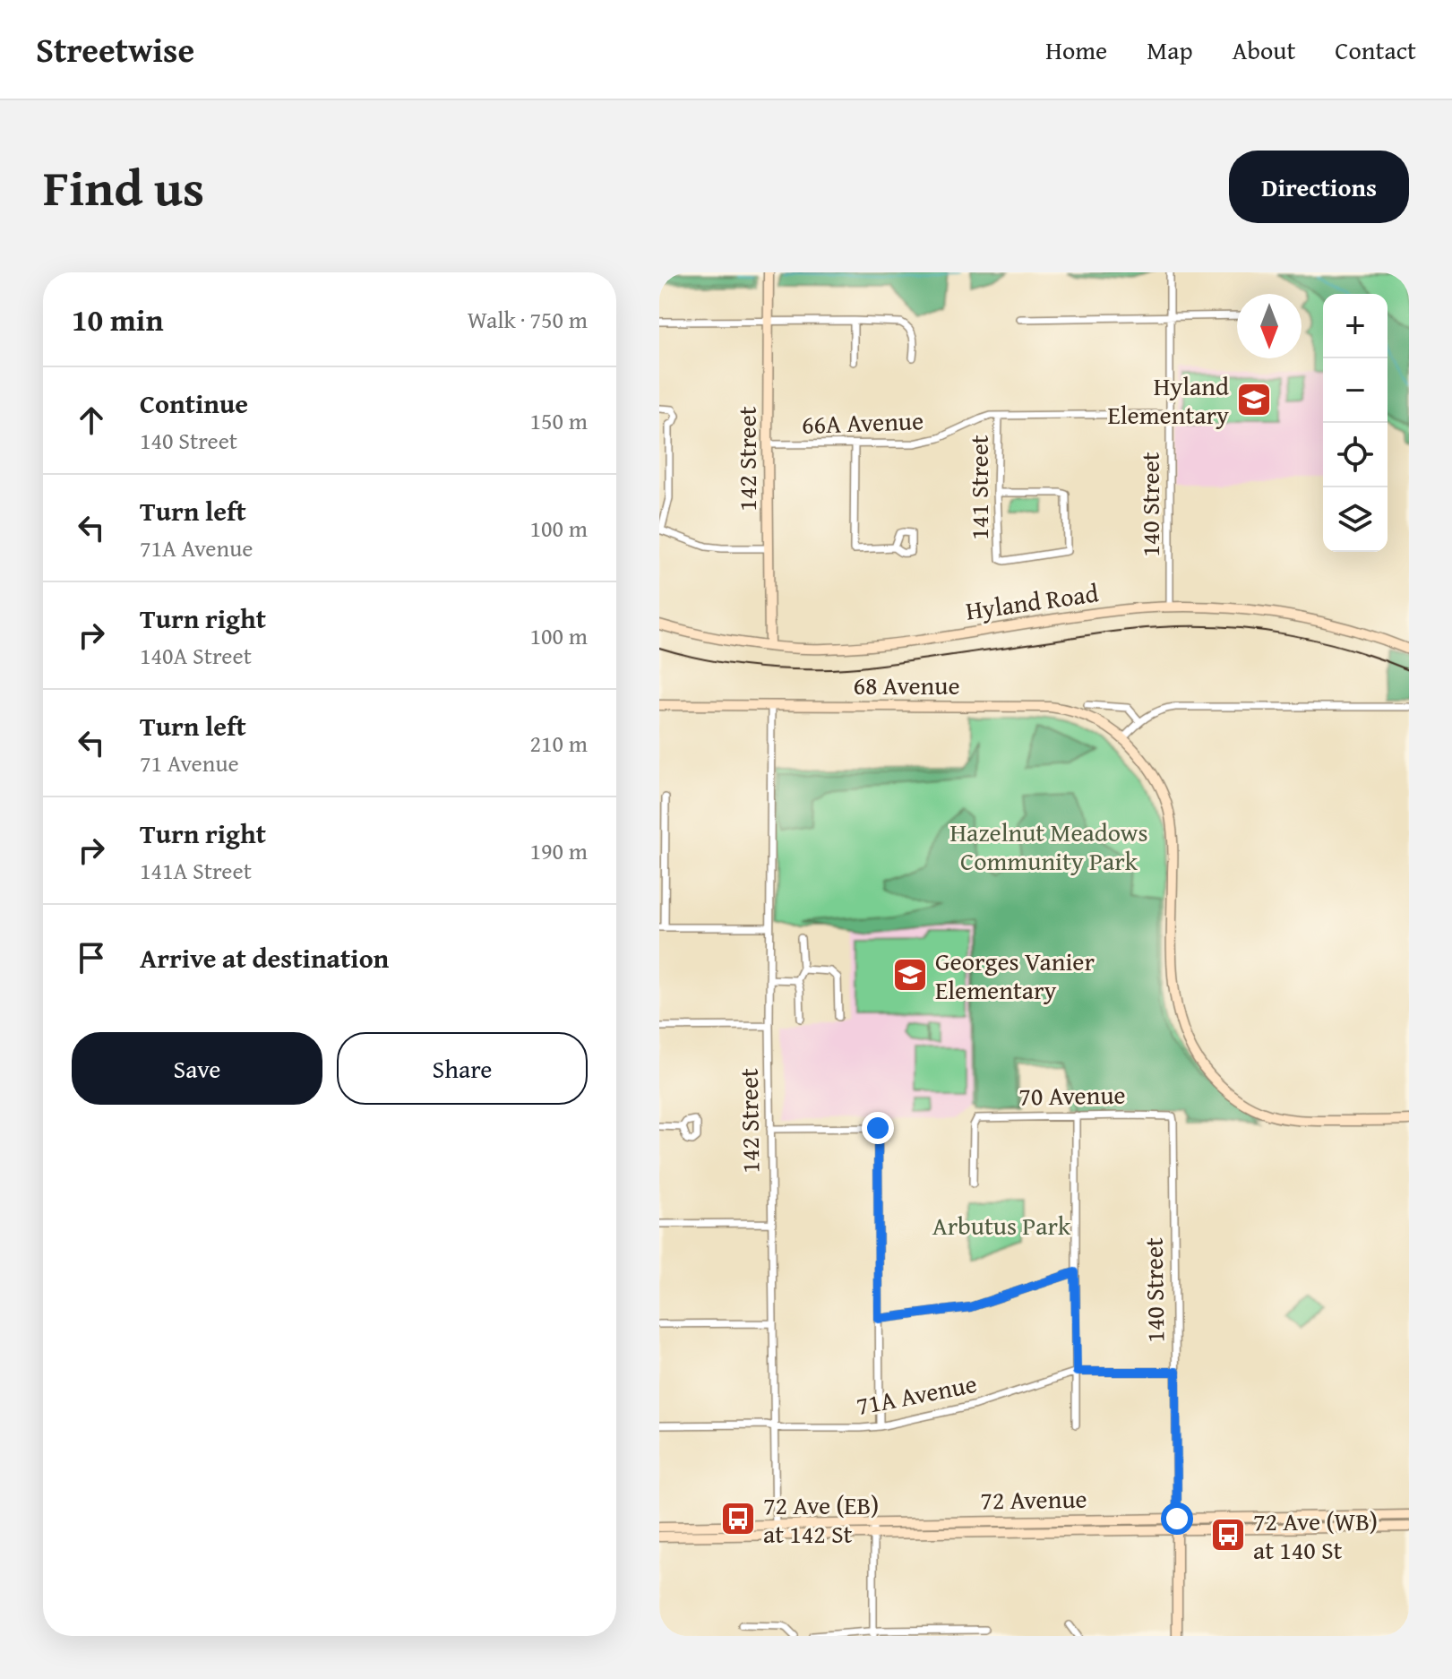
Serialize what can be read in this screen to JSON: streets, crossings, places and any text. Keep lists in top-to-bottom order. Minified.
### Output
{"streets":{"street":["66A Avenue","142 Street","141 Street","140 Street","Hyland Road","68 Avenue","70 Avenue","71A Avenue","72 Avenue"]},"crossings":[["66A Avenue","142 Street"],["66A Avenue","141 Street"],["66A Avenue","140 Street"],["142 Street","Hyland Road"],["142 Street","68 Avenue"],["142 Street","71A Avenue"],["142 Street","72 Avenue"],["140 Street","Hyland Road"],["140 Street","70 Avenue"],["140 Street","71A Avenue"],["140 Street","72 Avenue"]],"parks":["Hazelnut Meadows Community Park","Arbutus Park"],"places":{"school or university":["Hyland Elementary","Georges Vanier Elementary"],"bus stop":["72 Ave (EB) at 142 St","72 Ave (WB) at 140 St"]},"north":"bottom","page":{"header":"Streetwise","nav":["Home","Map","About","Contact"],"title":"Find us","buttons":["Directions",["Save","Share"]],"heading":["10 min","Walk · 750 m"],"map_buttons":["+","−"],"list":[["Continue","140 Street","150 m"],["Turn left","71A Avenue","100 m"],["Turn right","140A Street","100 m"],["Turn left","71 Avenue","210 m"],["Turn right","141A Street","190 m"],"Arrive at destination"]}}
